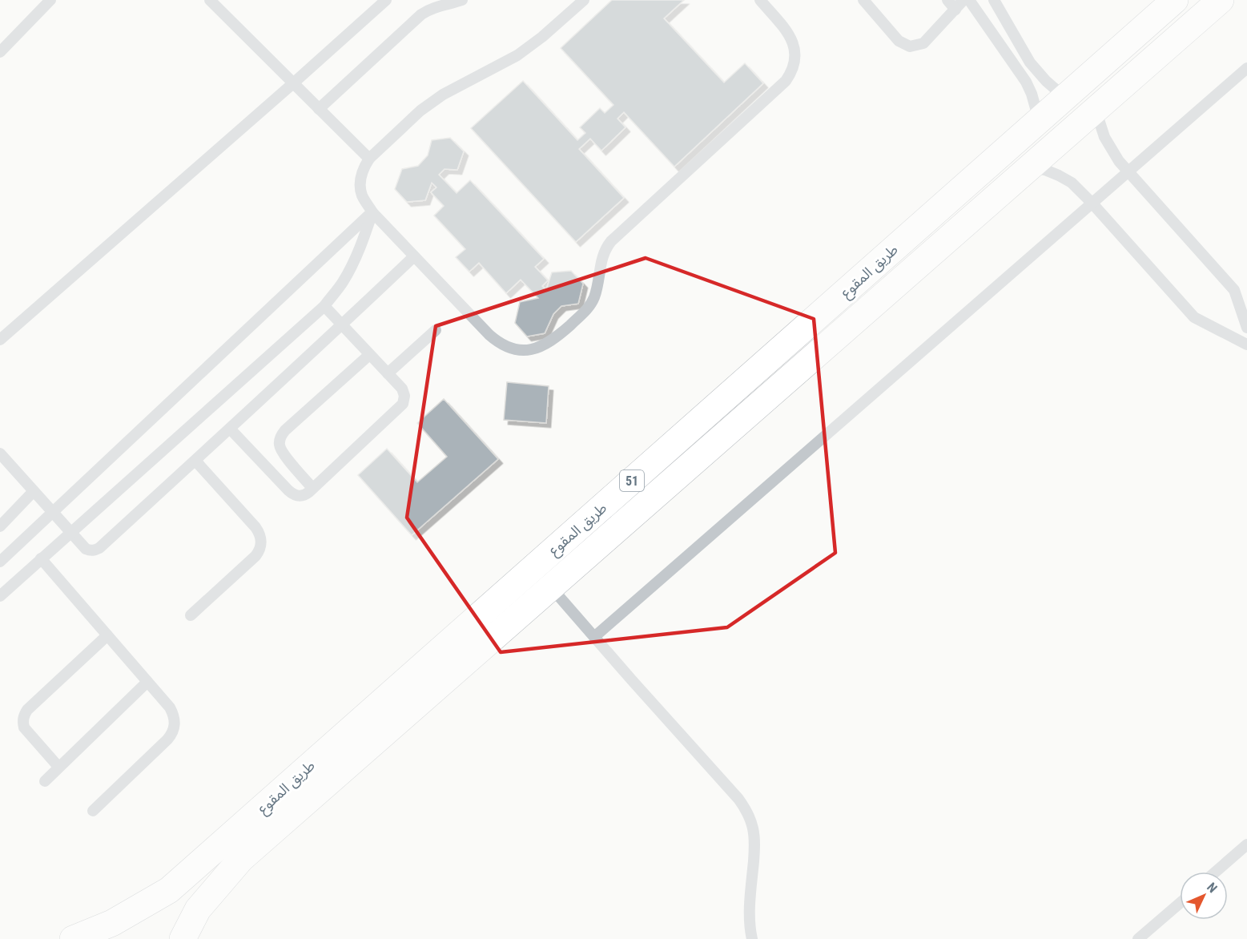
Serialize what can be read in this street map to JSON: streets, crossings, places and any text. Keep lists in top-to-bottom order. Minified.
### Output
{"streets":{"main road":["طريق المقوع","51"]},"north":"top right"}
